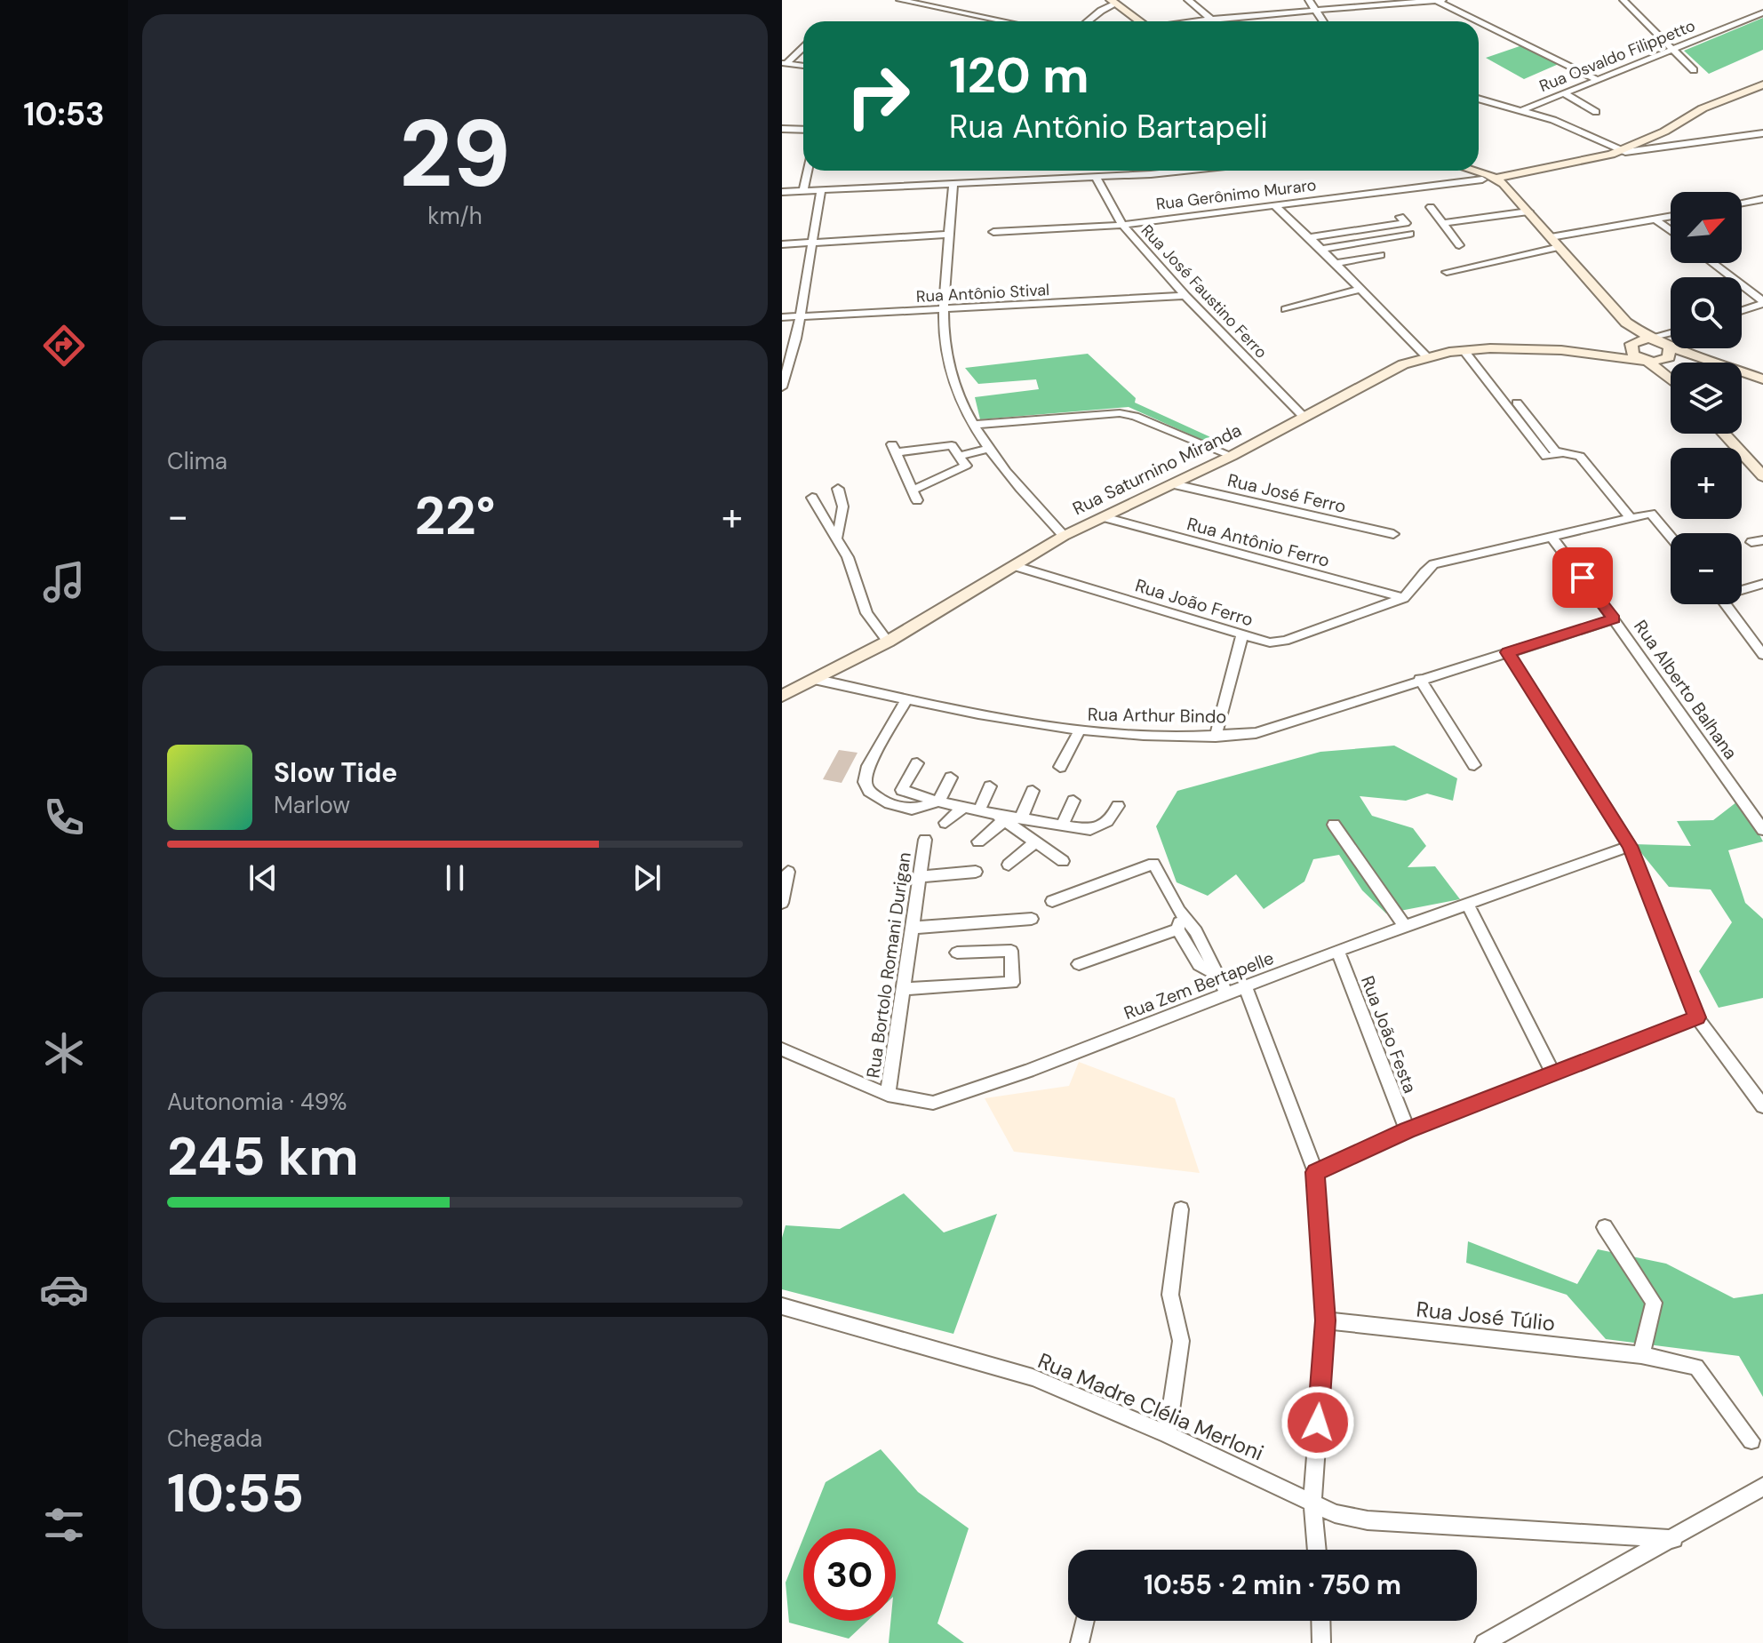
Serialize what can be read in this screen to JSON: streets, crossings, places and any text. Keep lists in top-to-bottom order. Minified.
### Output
{"streets":{"main road":["Rua Gerônimo Muraro","Rua Saturnino Miranda"],"street":["Rua Osvaldo Filippetto","Rua José Faustino Ferro","Rua Antônio Stival","Rua José Ferro","Rua Antônio Ferro","Rua João Ferro","Rua Alberto Balhana","Rua Arthur Bindo","Rua Bortolo Romani Durigan","Rua Zem Bertapelle","Rua João Festa","Rua José Túlio","Rua Madre Clélia Merloni"]},"crossings":[["Rua Gerônimo Muraro","Rua José Faustino Ferro"],["Rua José Faustino Ferro","Rua Antônio Stival"],["Rua José Faustino Ferro","Rua Saturnino Miranda"],["Rua Saturnino Miranda","Rua José Ferro"],["Rua Saturnino Miranda","Rua Antônio Ferro"],["Rua Saturnino Miranda","Rua João Ferro"],["Rua Saturnino Miranda","Rua Arthur Bindo"],["Rua Antônio Ferro","Rua João Ferro"],["Rua Alberto Balhana","Rua Arthur Bindo"],["Rua Bortolo Romani Durigan","Rua Zem Bertapelle"],["Rua Zem Bertapelle","Rua João Festa"]],"north":"top right","page":{"tabs":"10:53","tile":[["29","km/h"],"Clima",["Autonomia · 49%","245 km"],["Chegada","10:55"]],"turn":["120 m","Rua Antônio Bartapeli"],"map_buttons":["+","−"],"heat":["−","22°","+"],"song":["Slow Tide","Marlow"],"limit":"30","trip":"10:55 · 2 min · 750 m"}}
